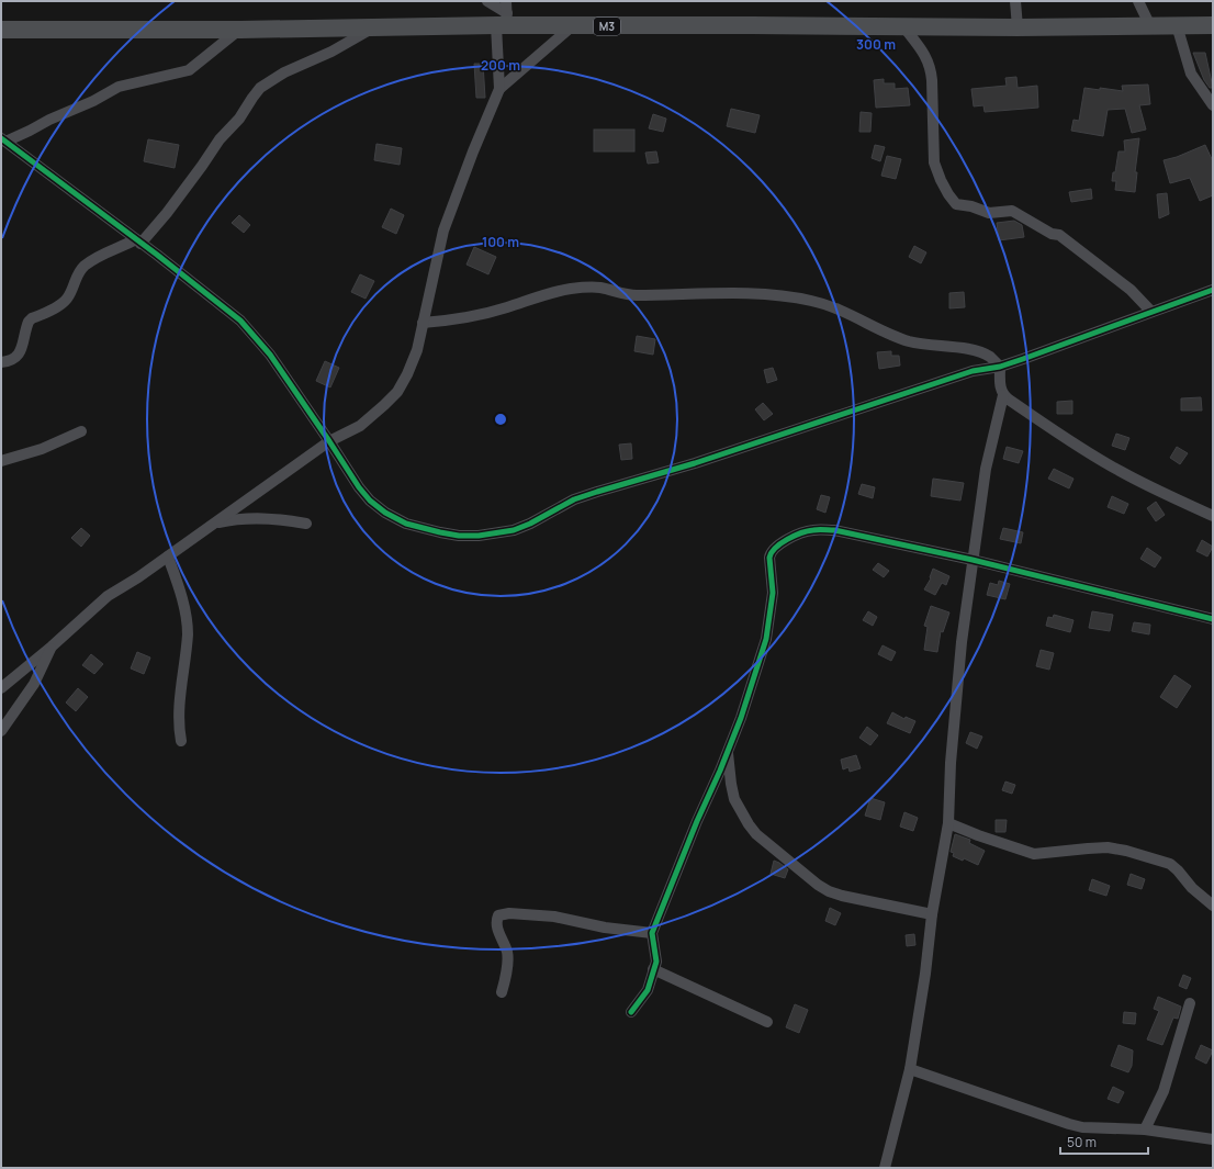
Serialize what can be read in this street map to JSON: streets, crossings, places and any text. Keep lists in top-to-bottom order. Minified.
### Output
{"streets":{"main road":["M3"]},"scale_bar":"50 m","rings":["300 m","200 m","100 m"]}
